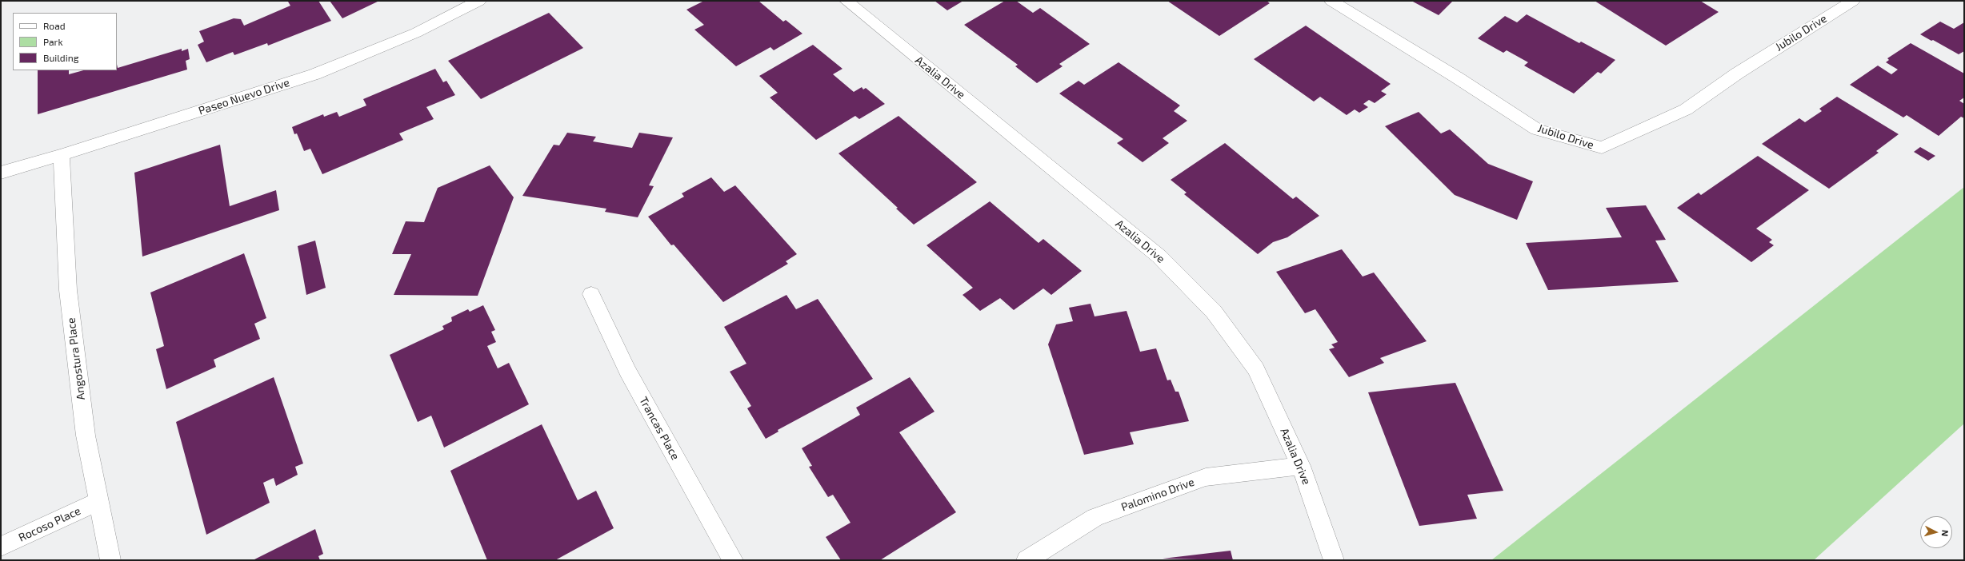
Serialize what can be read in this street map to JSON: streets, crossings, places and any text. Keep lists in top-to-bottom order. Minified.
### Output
{"streets":{"street":["Jubilo Drive","Azalia Drive","Paseo Nuevo Drive","Angostura Place","Trancas Place","Palomino Drive","Rocoso Place"]},"crossings":[["Azalia Drive","Palomino Drive"],["Paseo Nuevo Drive","Angostura Place"],["Angostura Place","Rocoso Place"]],"legend":["Road","Park","Building"],"north":"right"}
